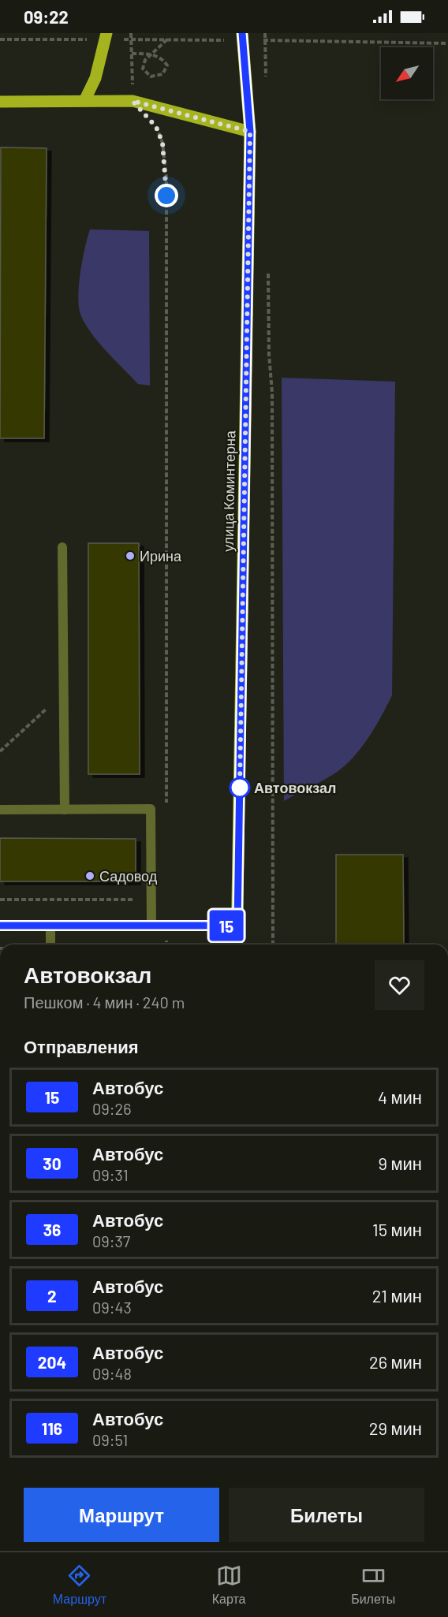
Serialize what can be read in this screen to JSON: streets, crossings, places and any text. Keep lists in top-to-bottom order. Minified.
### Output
{"streets":{"main road":["улица Коминтерна"]},"places":["Ирина","Автовокзал","Садовод"],"lines":["bus line 15"],"north":"bottom left","page":{"status":"09:22","on_map":"15","heading":[["Автовокзал","Пешком · 4 мин · 240 m"],"Отправления"],"list":[{"mark":"15","name":"Автобус","note":"09:26","value":"4 мин"},{"mark":"30","name":"Автобус","note":"09:31","value":"9 мин"},{"mark":"36","name":"Автобус","note":"09:37","value":"15 мин"},{"mark":"2","name":"Автобус","note":"09:43","value":"21 мин"},{"mark":"204","name":"Автобус","note":"09:48","value":"26 мин"},{"mark":"116","name":"Автобус","note":"09:51","value":"29 мин"}],"buttons":["Маршрут","Билеты"],"tabs":["Маршрут","Карта","Билеты"]}}
